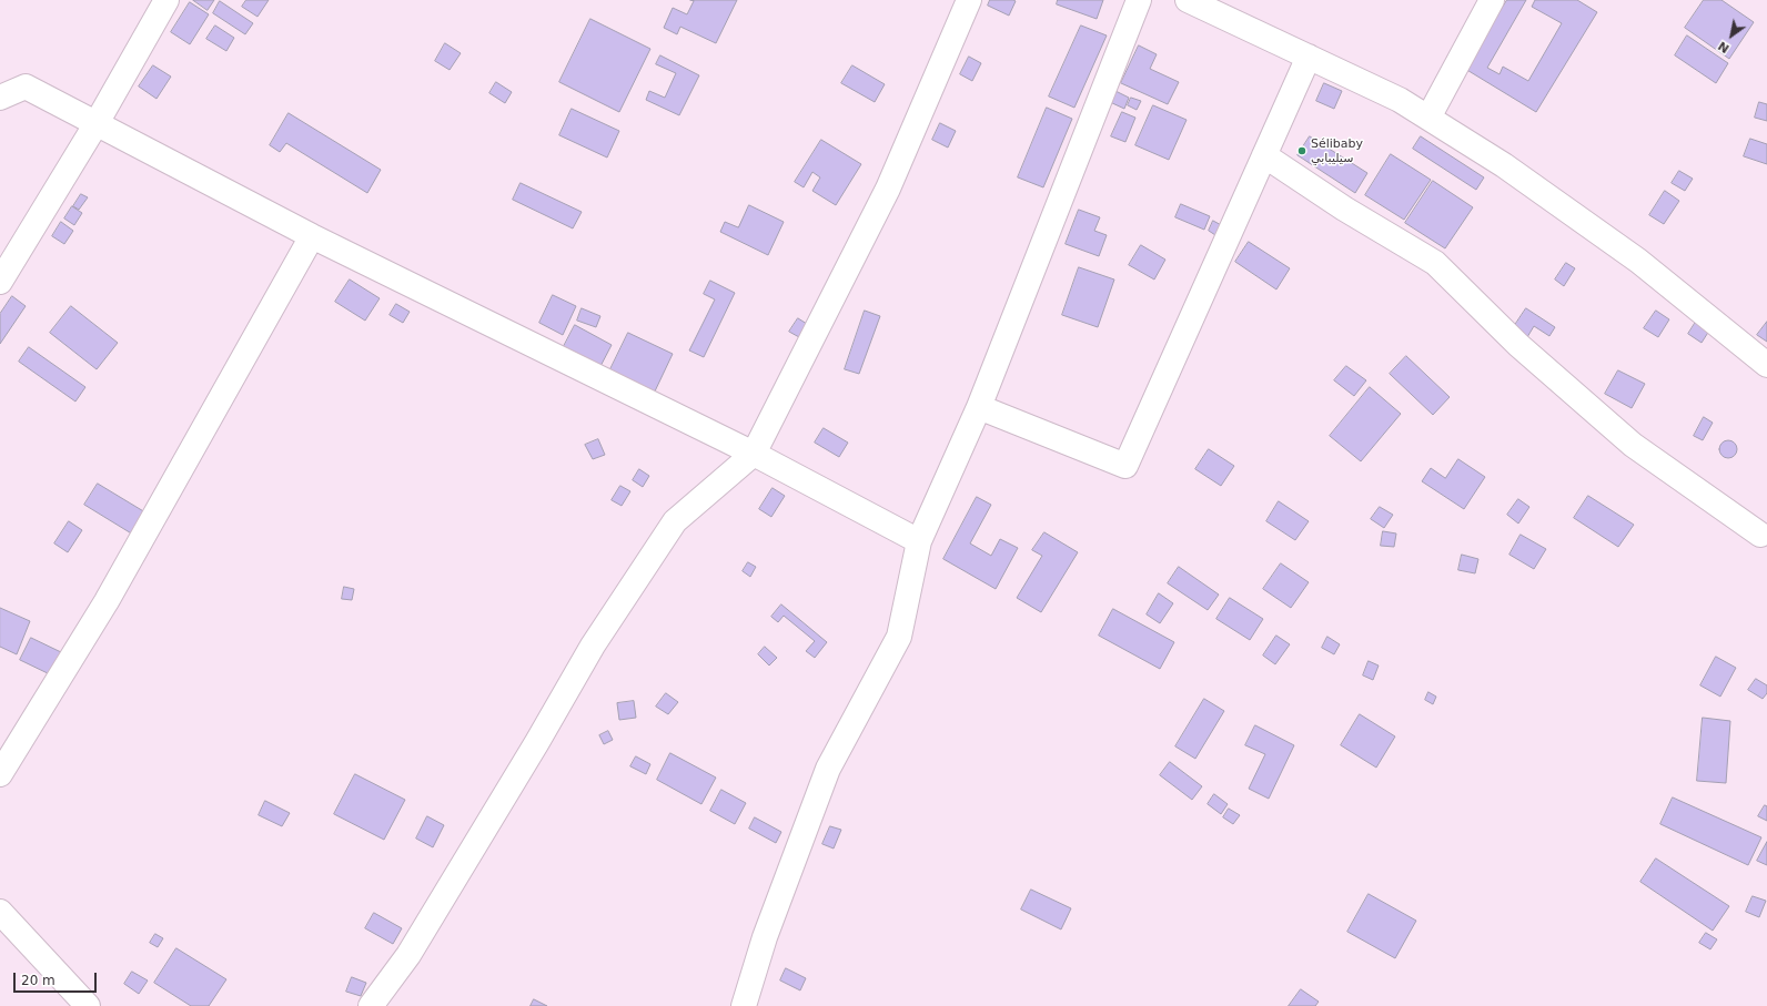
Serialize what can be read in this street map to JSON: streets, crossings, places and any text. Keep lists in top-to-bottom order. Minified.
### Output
{"places":["Sélibaby سيليبابي"],"scale_bar":"20 m","north":"bottom left"}
